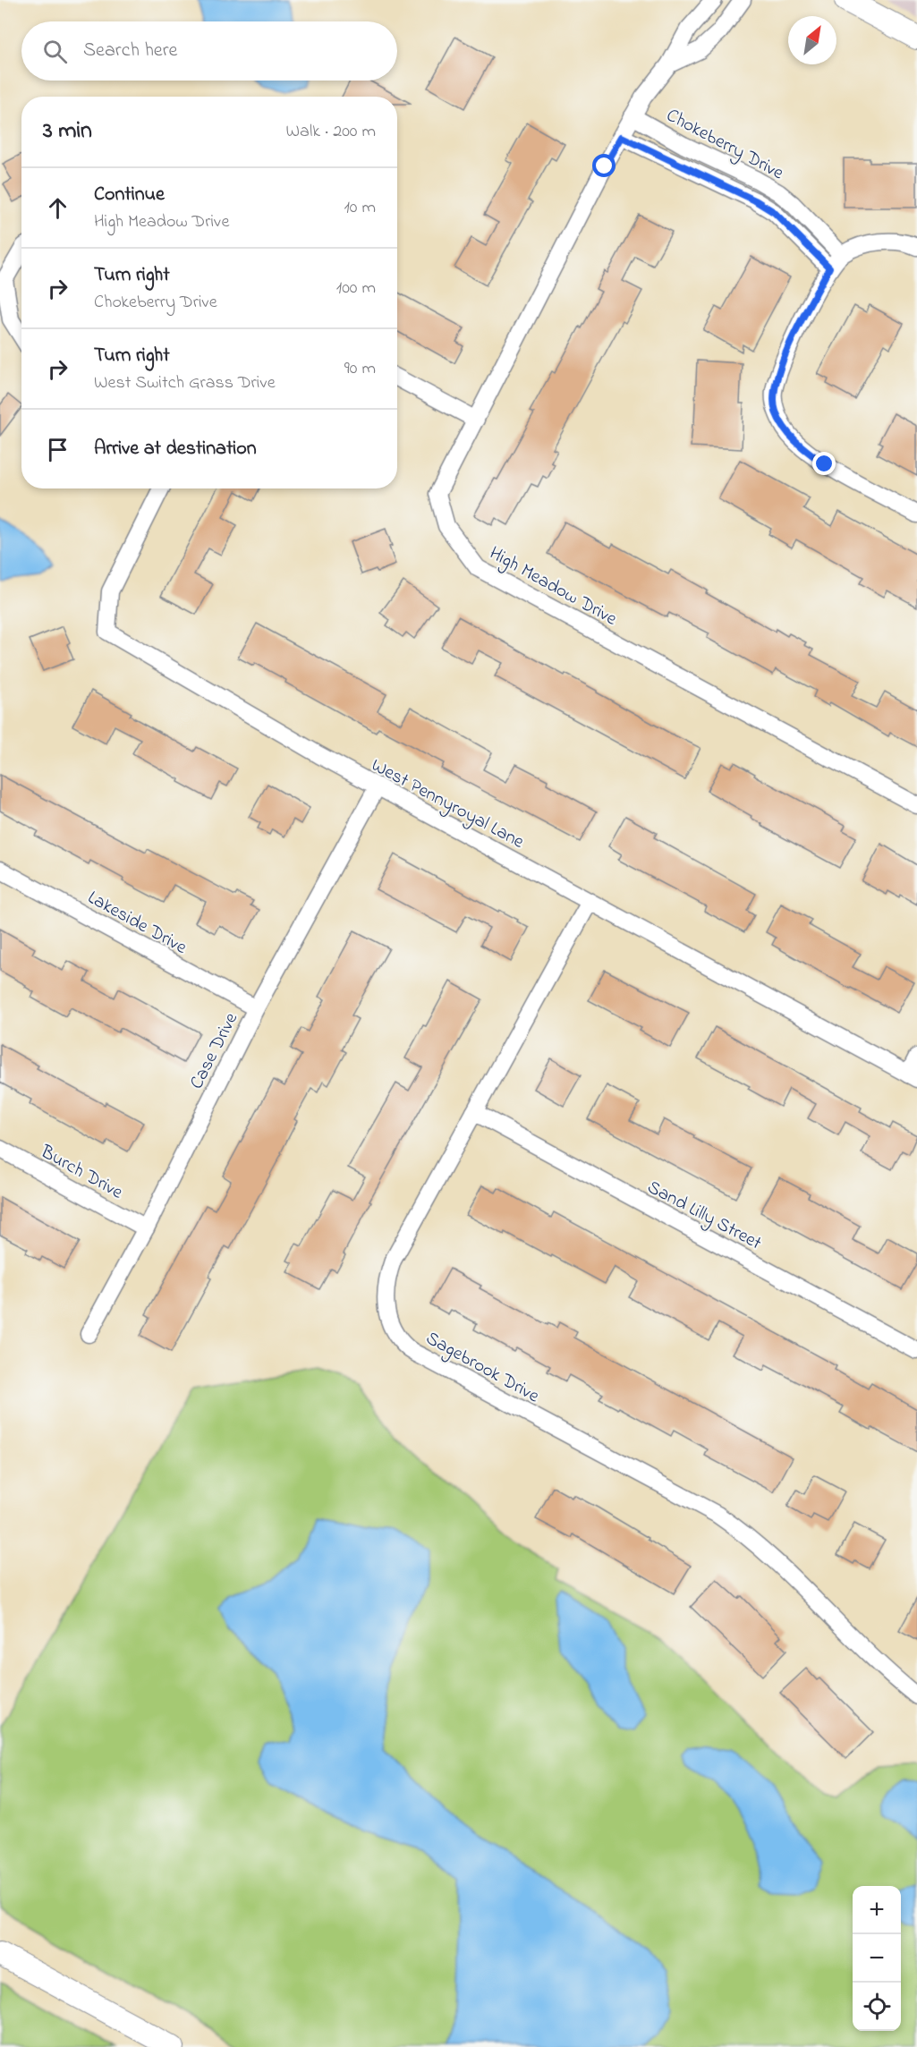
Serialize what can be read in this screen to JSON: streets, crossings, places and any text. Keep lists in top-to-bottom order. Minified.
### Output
{"streets":{"street":["Chokeberry Drive","High Meadow Drive","West Pennyroyal Lane","Lakeside Drive","Case Drive","Burch Drive","Sand Lilly Street","Sagebrook Drive"]},"crossings":[["Chokeberry Drive","High Meadow Drive"],["West Pennyroyal Lane","Case Drive"],["West Pennyroyal Lane","Sagebrook Drive"],["Lakeside Drive","Case Drive"],["Case Drive","Burch Drive"],["Sand Lilly Street","Sagebrook Drive"]],"north":"top right","page":{"search":"Search here","heading":["3 min","Walk · 200 m"],"list":[["Continue","High Meadow Drive","10 m"],["Turn right","Chokeberry Drive","100 m"],["Turn right","West Switch Grass Drive","90 m"],"Arrive at destination"],"map_buttons":["+","−"]}}
